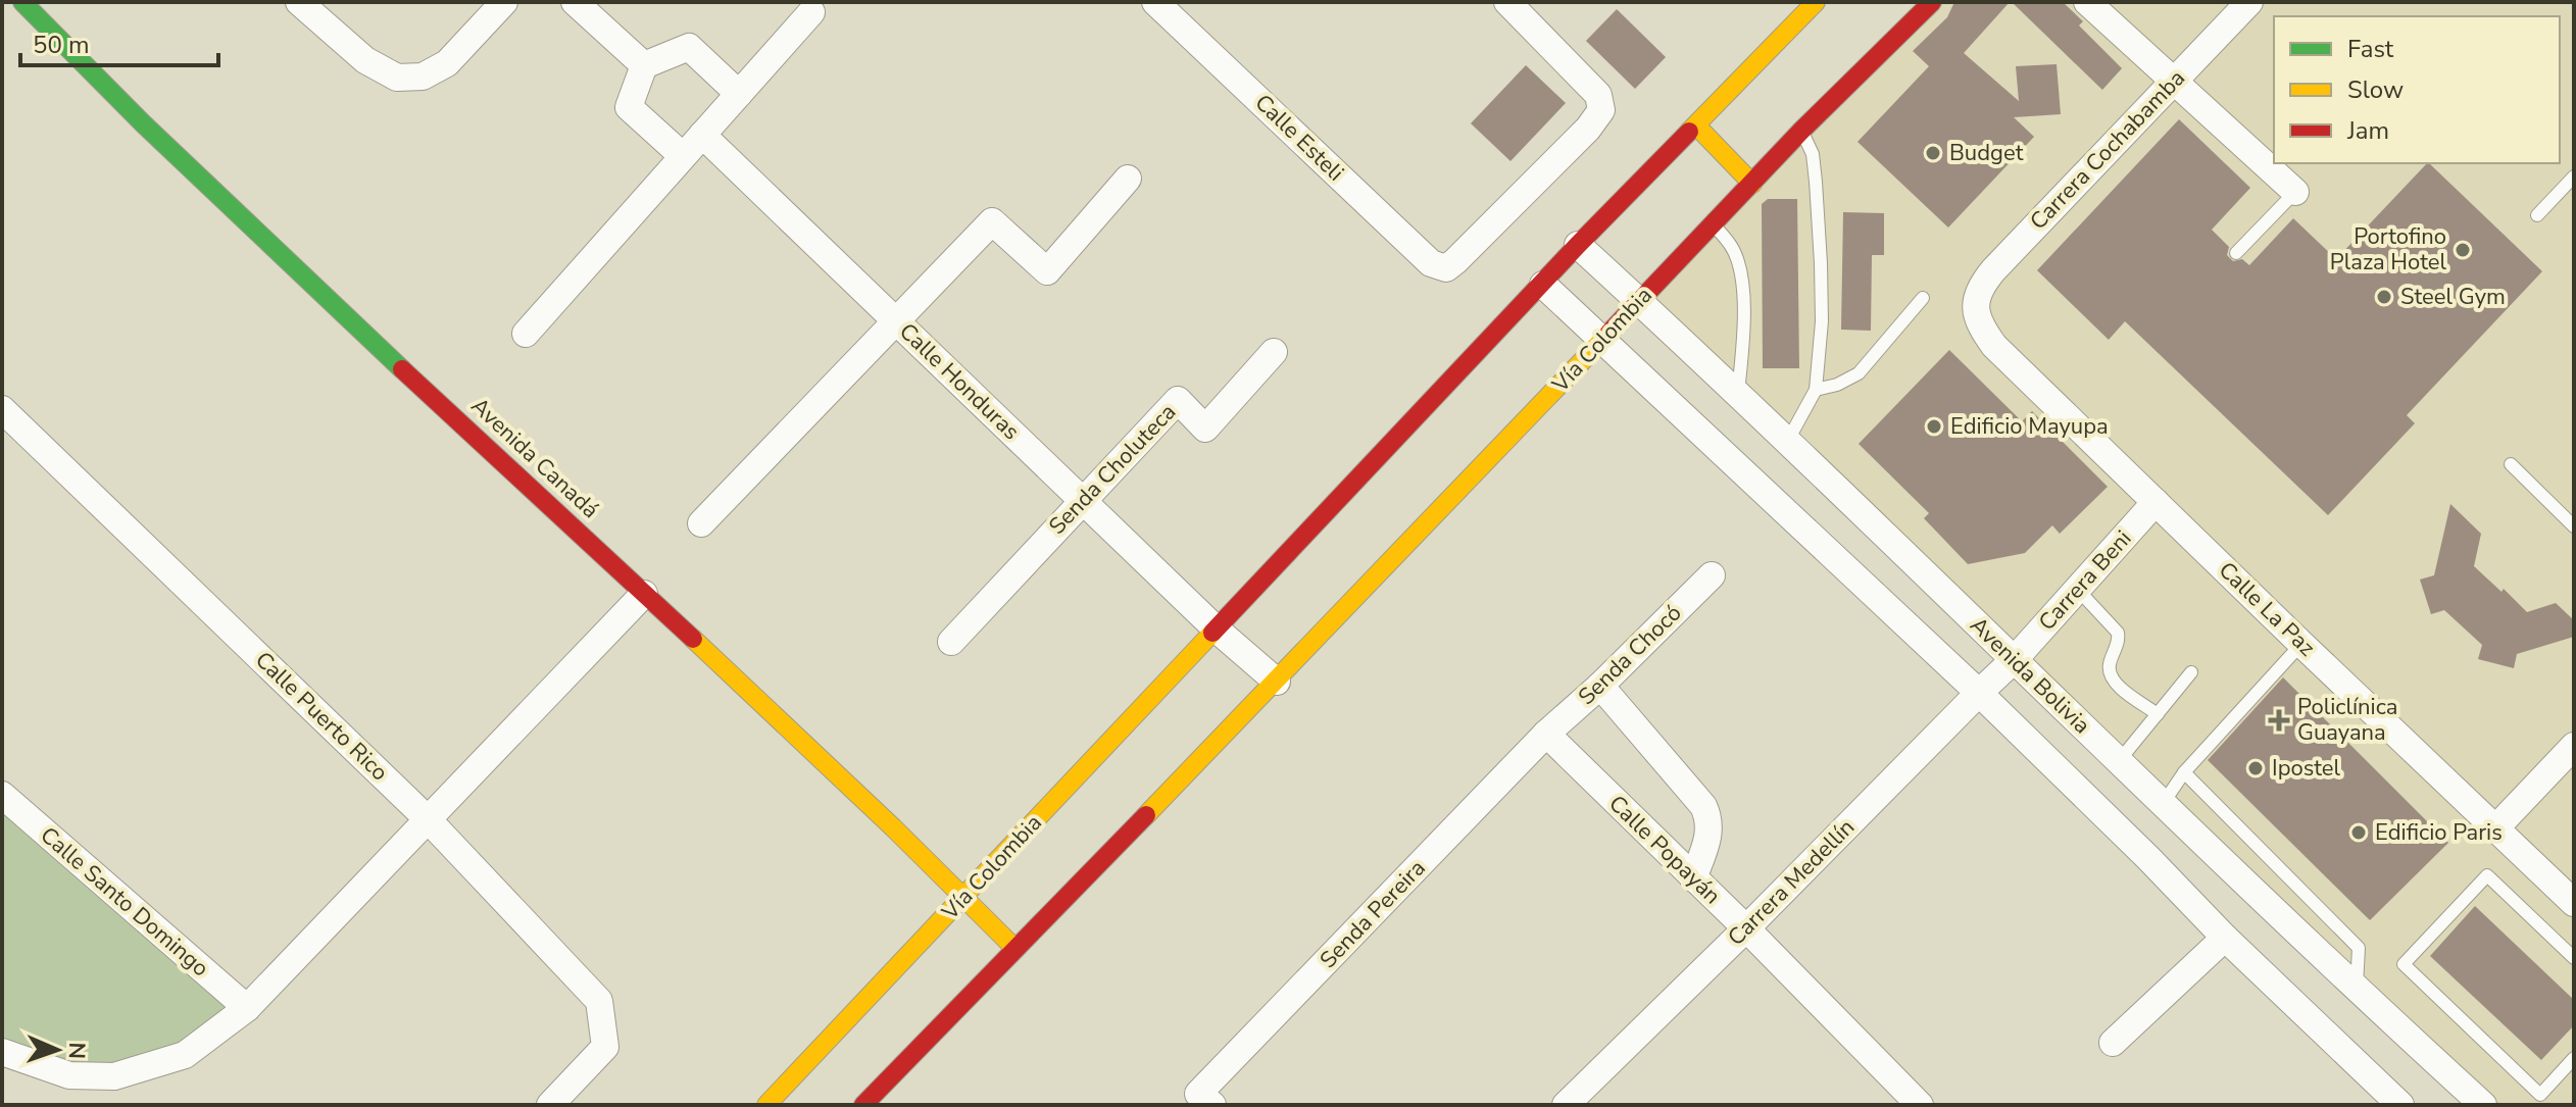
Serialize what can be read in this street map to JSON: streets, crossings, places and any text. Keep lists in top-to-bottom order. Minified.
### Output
{"streets":{"main road":["Vía Colombia","Avenida Canadá"],"street":["Calle Esteli","Carrera Cochabamba","Calle Honduras","Senda Choluteca","Carrera Beni","Calle La Paz","Senda Chocó","Avenida Bolivia","Calle Puerto Rico","Calle Popayán","Carrera Medellín","Calle Santo Domingo","Senda Pereira"]},"crossings":[["Carrera Cochabamba","Calle La Paz"],["Vía Colombia","Calle Honduras"],["Vía Colombia","Avenida Canadá"],["Vía Colombia","Avenida Bolivia"],["Calle Honduras","Senda Choluteca"],["Carrera Beni","Calle La Paz"],["Carrera Beni","Avenida Bolivia"],["Carrera Beni","Carrera Medellín"],["Senda Chocó","Calle Popayán"],["Senda Chocó","Senda Pereira"],["Avenida Bolivia","Carrera Medellín"],["Calle Popayán","Carrera Medellín"],["Calle Popayán","Senda Pereira"]],"places":{"other":["Budget","Portofino Plaza Hotel","Steel Gym","Edificio Mayupa","Ipostel","Edificio Paris"],"health":["Policlínica Guayana"]},"legend":["Fast","Slow","Jam"],"scale_bar":"50 m","north":"right"}
